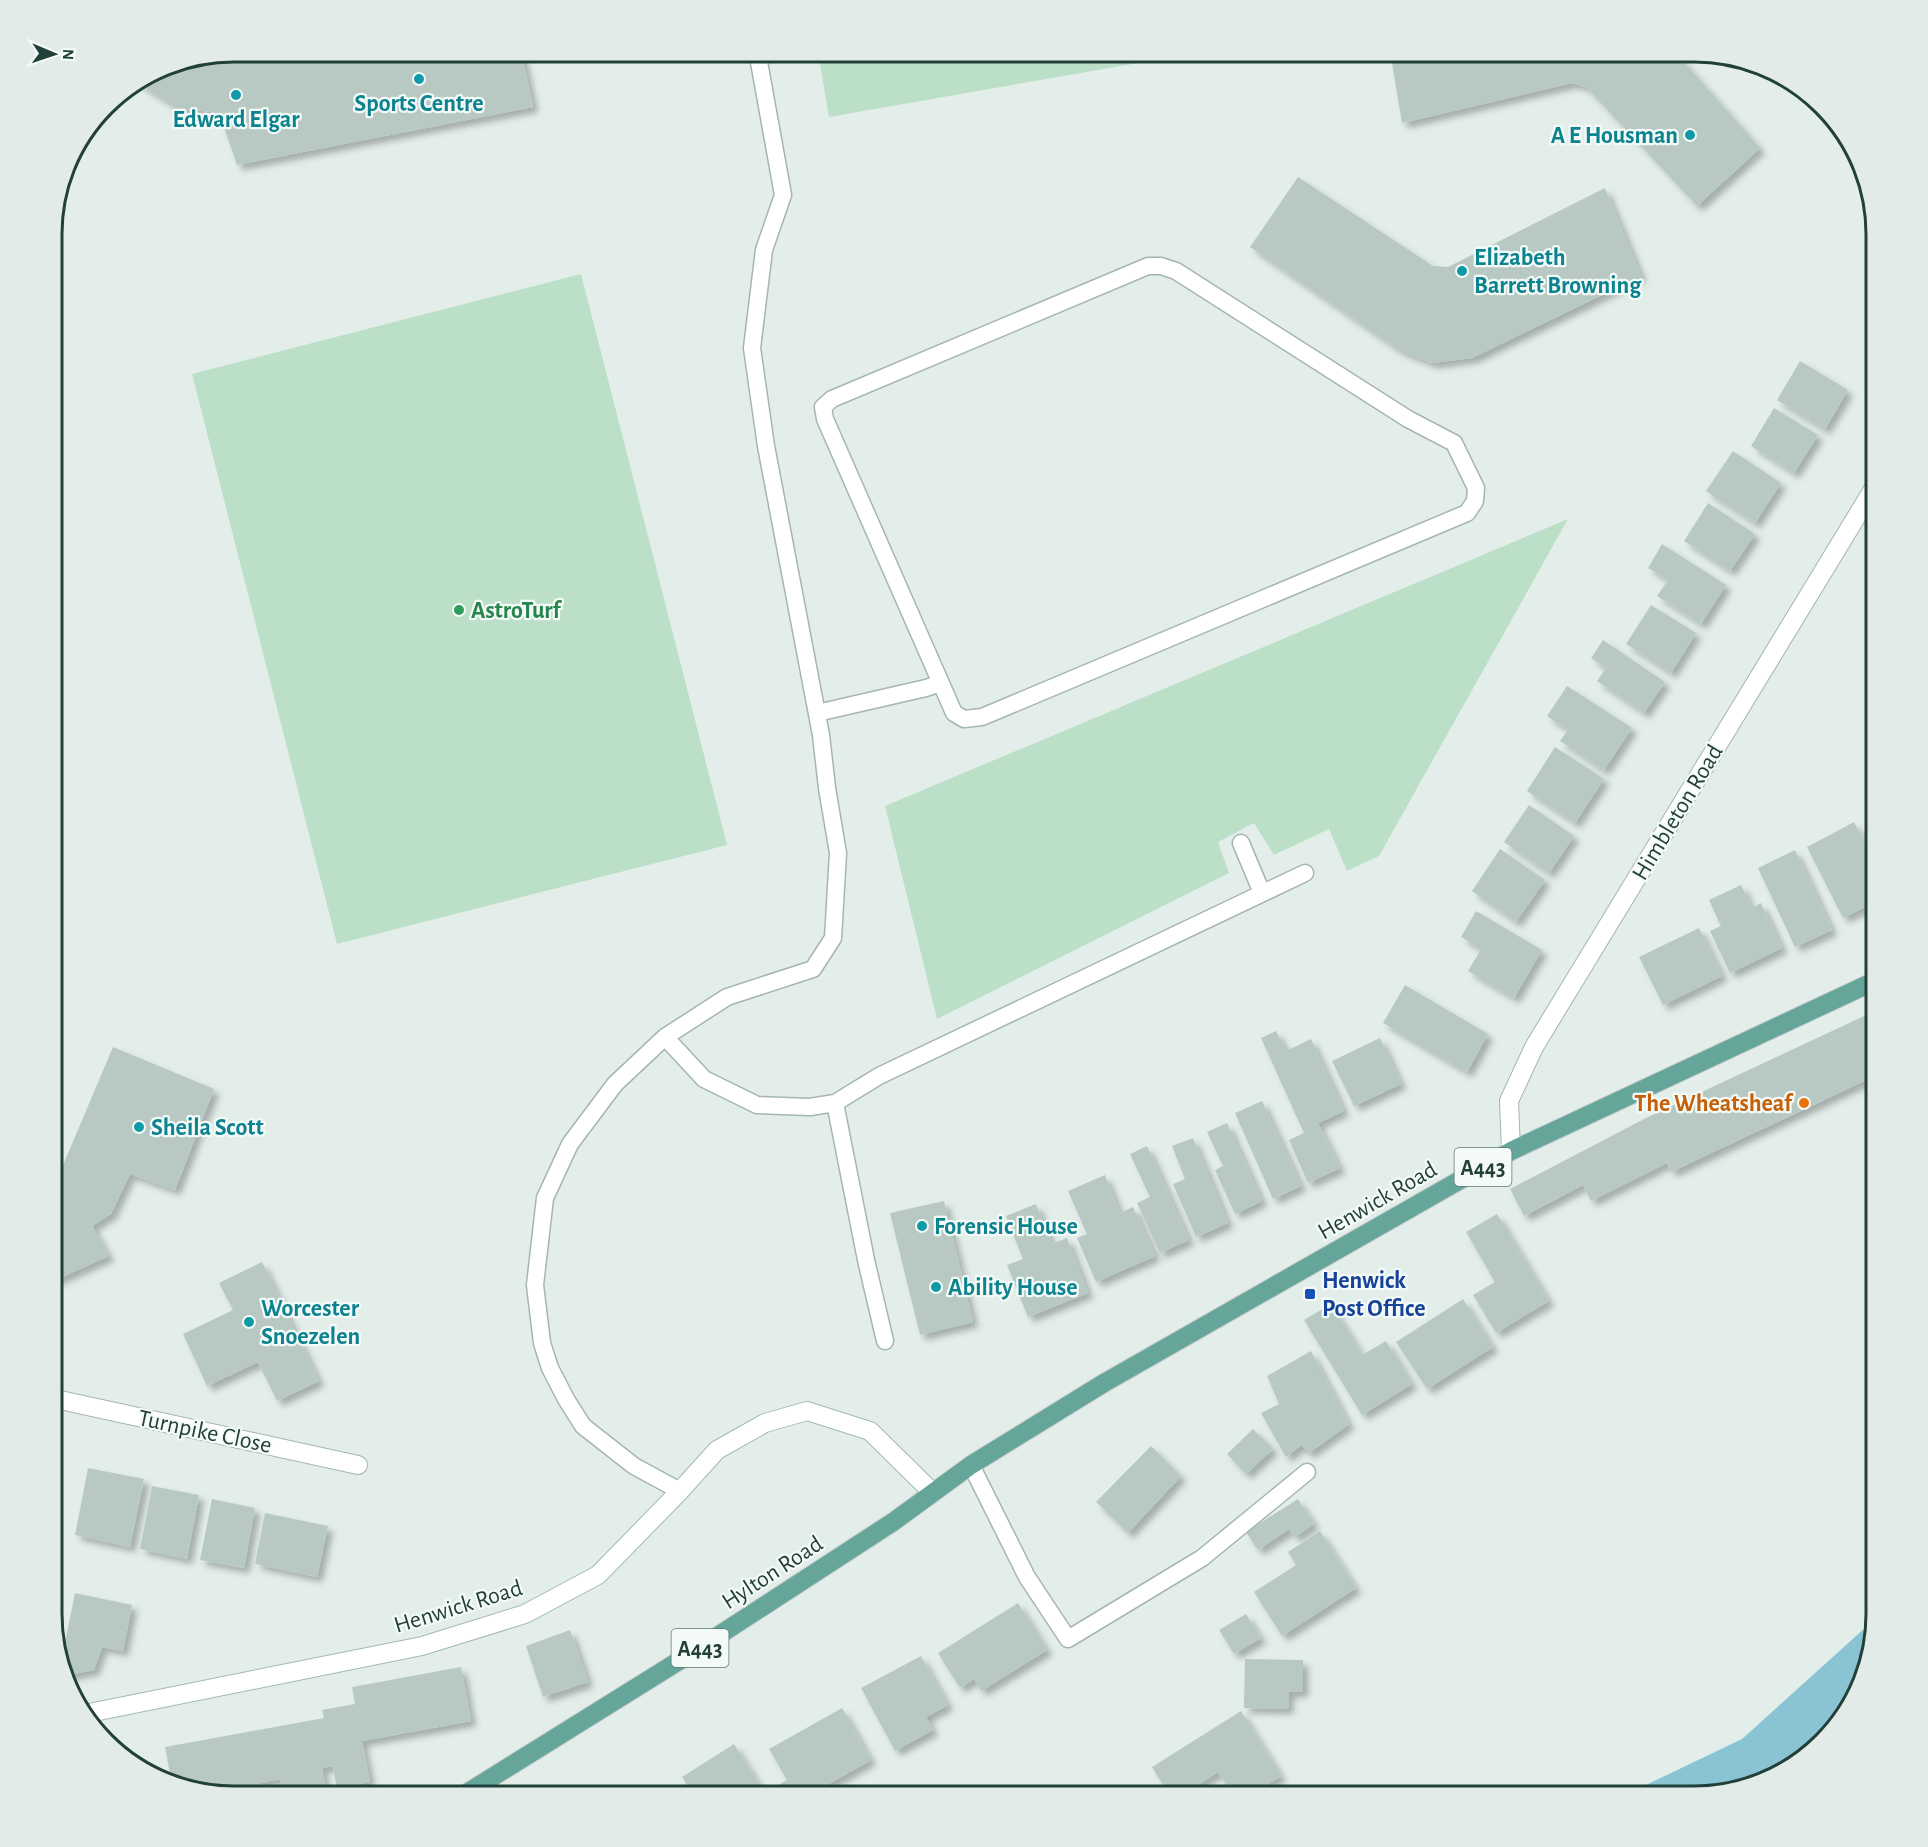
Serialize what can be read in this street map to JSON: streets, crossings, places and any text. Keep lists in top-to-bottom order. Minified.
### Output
{"streets":{"main road":["A443","Henwick Road","Hylton Road"],"street":["Himbleton Road","Turnpike Close"]},"crossings":[["Himbleton Road","Henwick Road"],["Henwick Road","Hylton Road"]],"places":{"other":["Sports Centre","Edward Elgar","A E Housman","Elizabeth Barrett Browning","AstroTurf","The Wheatsheaf","Sheila Scott","Forensic House","Ability House","Worcester Snoezelen"],"transit":["Henwick Post Office"]},"north":"right"}
